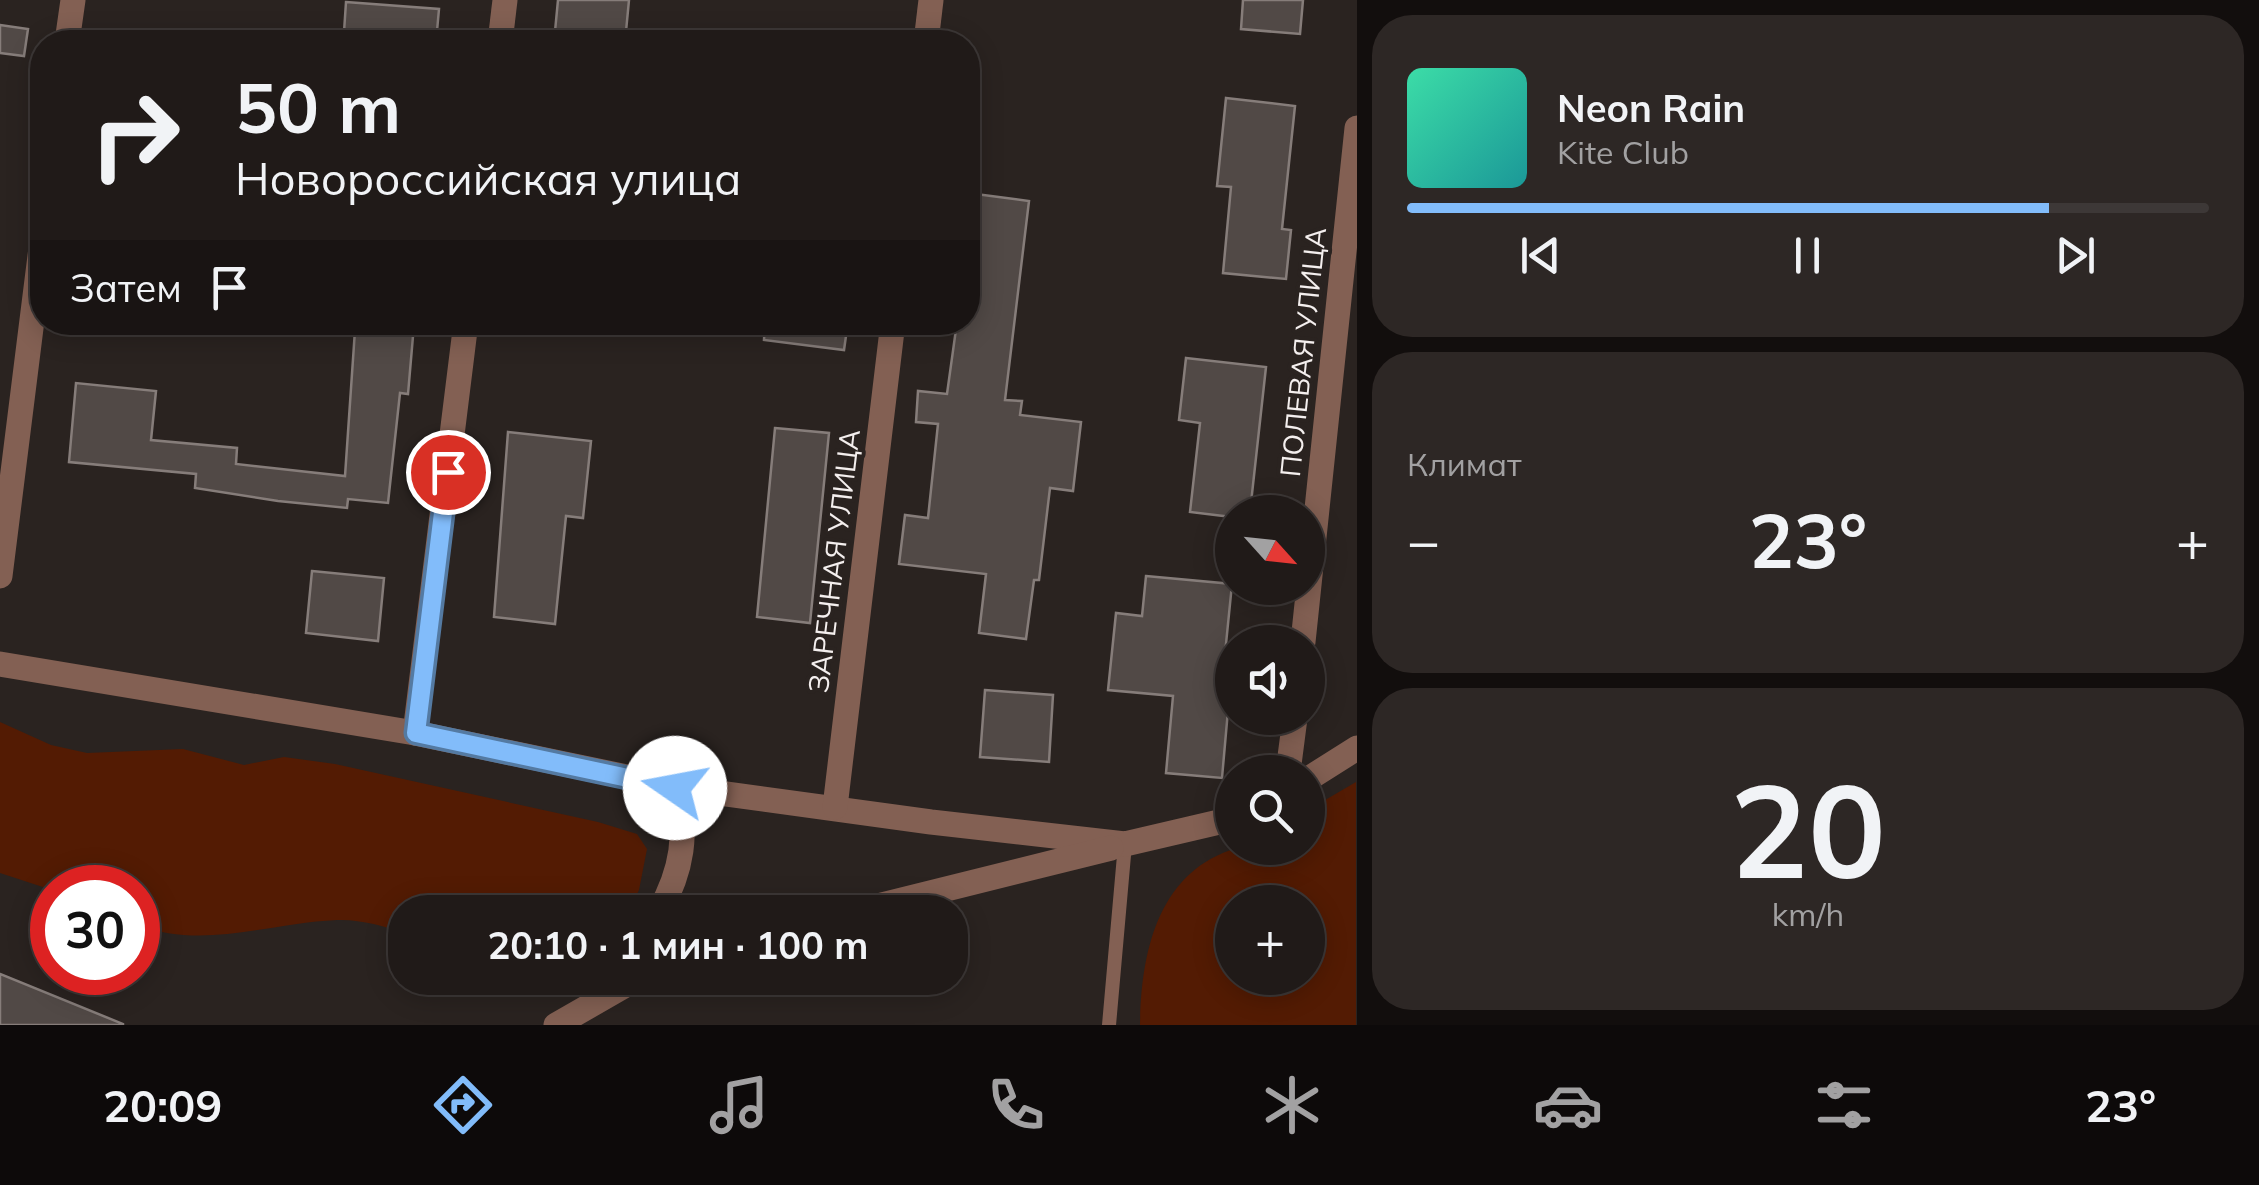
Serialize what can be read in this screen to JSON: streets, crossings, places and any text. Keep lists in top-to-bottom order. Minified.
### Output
{"streets":{"street":["ПОЛЕВАЯ УЛИЦА","ЗАРЕЧНАЯ УЛИЦА"]},"north":"bottom right","page":{"turn":["50 m","Новороссийская улица"],"song":["Neon Rain","Kite Club"],"then":"Затем","tile":["Климат",["20","km/h"]],"map_buttons":"+","heat":["−","23°","+"],"limit":"30","trip":"20:10 · 1 мин · 100 m","tabs":["20:09","23°"]}}
